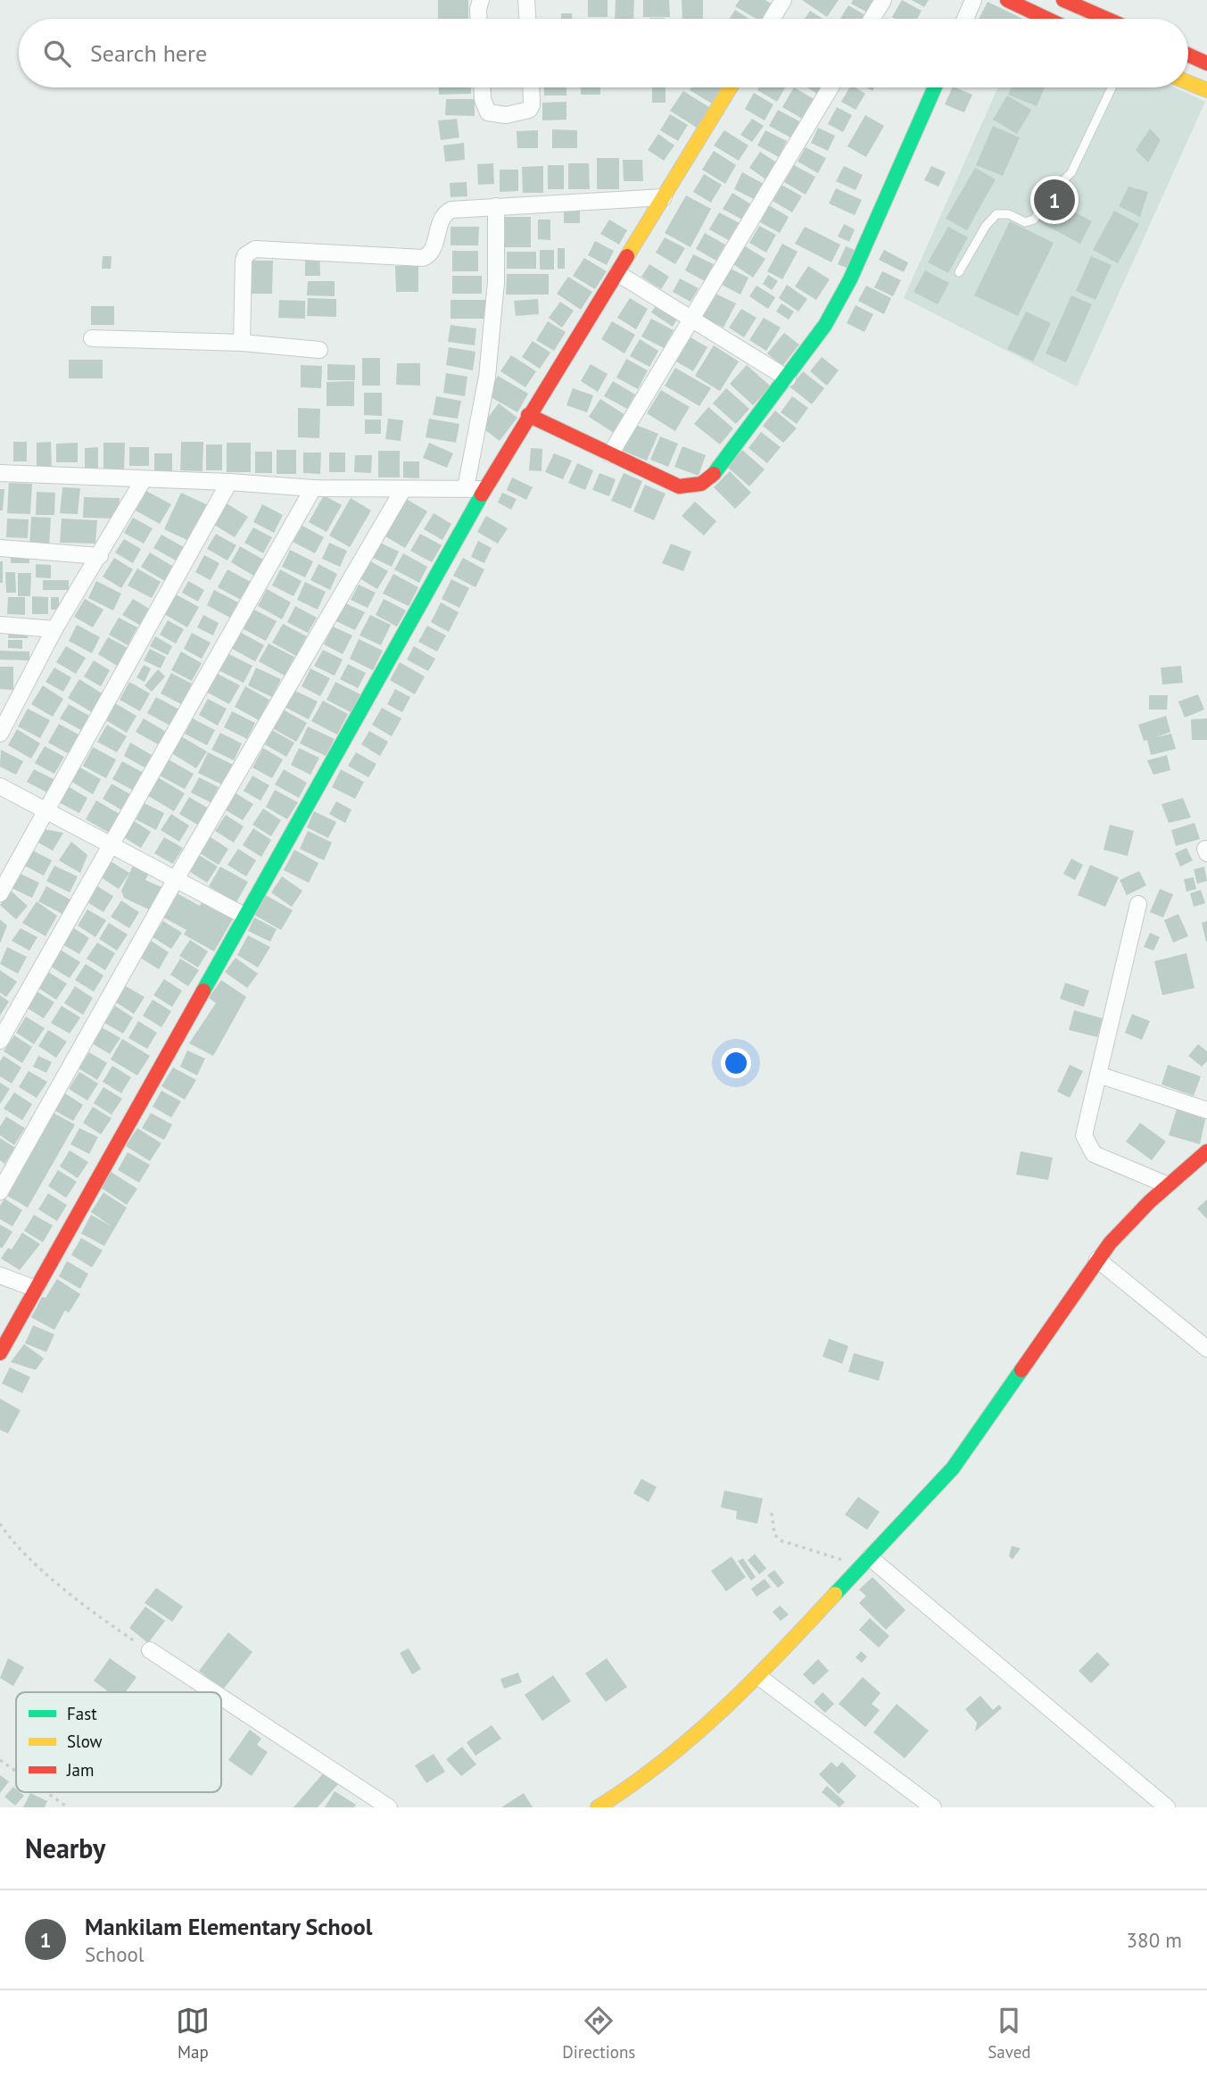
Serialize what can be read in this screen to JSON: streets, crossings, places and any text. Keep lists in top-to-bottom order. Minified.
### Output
{"legend":["Fast","Slow","Jam"],"page":{"search":"Search here","pins":"1","heading":"Nearby","list":[{"mark":"1","name":"Mankilam Elementary School","note":"School","value":"380 m"}],"nav":["Map","Directions","Saved"]}}
